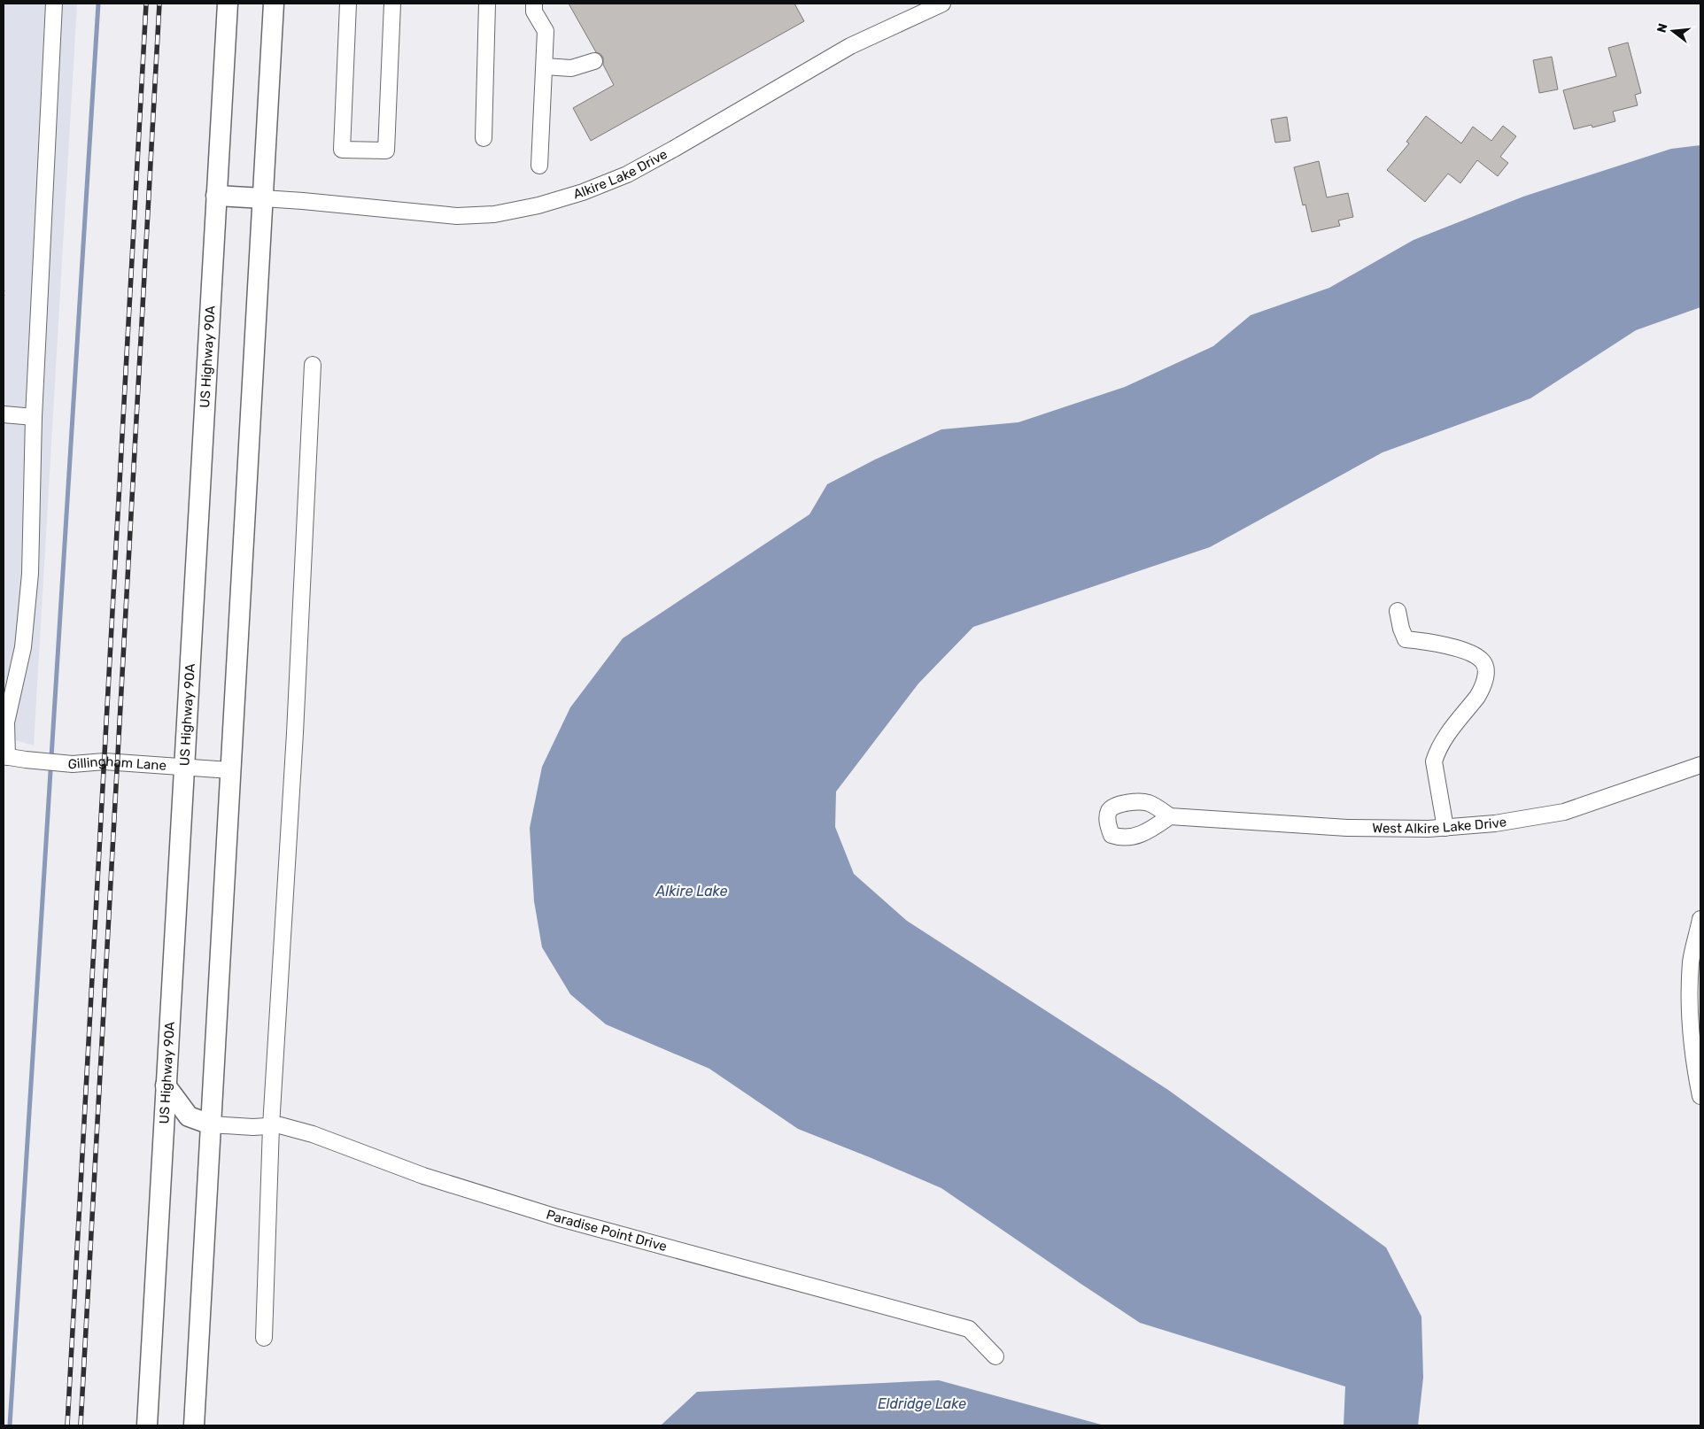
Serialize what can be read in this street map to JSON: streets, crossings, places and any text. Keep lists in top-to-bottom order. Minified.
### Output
{"streets":{"main road":["US Highway 90A"],"street":["Alkire Lake Drive","Gillingham Lane","West Alkire Lake Drive","Paradise Point Drive"]},"crossings":[["US Highway 90A","Gillingham Lane"]],"water":["Alkire Lake","Eldridge Lake"],"north":"left"}
